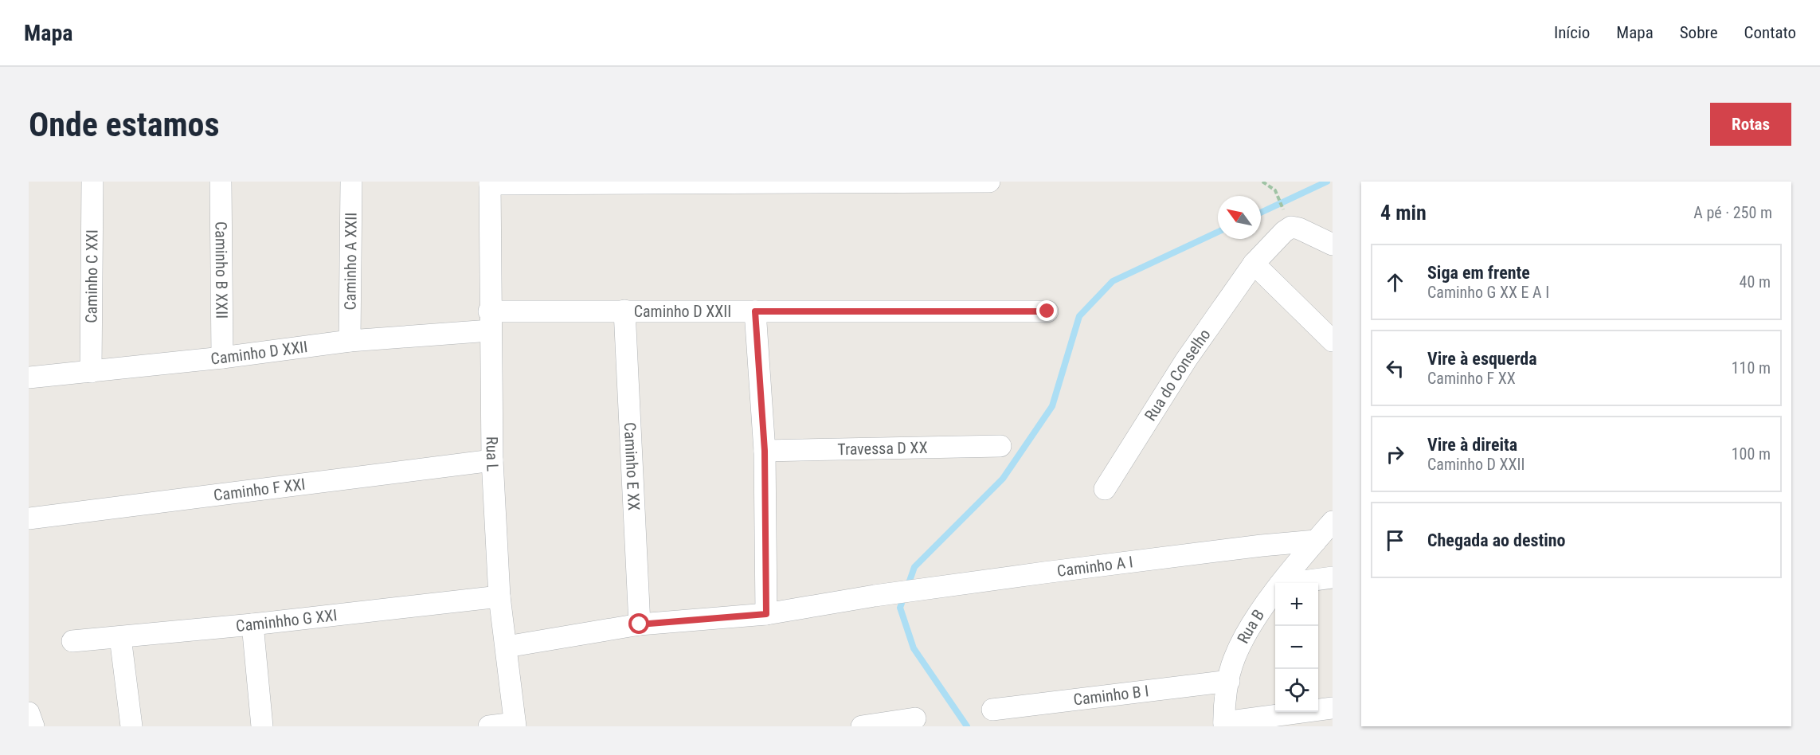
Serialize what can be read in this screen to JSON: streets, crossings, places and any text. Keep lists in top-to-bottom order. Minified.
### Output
{"streets":{"street":["Caminho A XXII","Caminho B XXII","Caminho C XXI","Caminho D XXII","Rua do Conselho","Travessa D XX","Rua L","Caminho E XX","Caminho F XXI","Caminho A I","Caminhho G XXI","Rua B","Caminho B I"]},"crossings":[["Caminho A XXII","Caminho D XXII"],["Caminho B XXII","Caminho D XXII"],["Caminho C XXI","Caminho D XXII"],["Caminho D XXII","Rua L"],["Caminho D XXII","Caminho E XX"],["Rua L","Caminho F XXI"],["Rua L","Caminho A I"],["Rua L","Caminhho G XXI"],["Caminho E XX","Caminho A I"],["Caminho A I","Rua B"],["Rua B","Caminho B I"]],"north":"top left","page":{"header":"Mapa","nav":["Início","Mapa","Sobre","Contato"],"buttons":"Rotas","title":"Onde estamos","heading":["4 min","A pé · 250 m"],"list":[["Siga em frente","Caminho G XX E A I","40 m"],["Vire à esquerda","Caminho F XX","110 m"],["Vire à direita","Caminho D XXII","100 m"],"Chegada ao destino"],"map_buttons":["+","−"]}}
